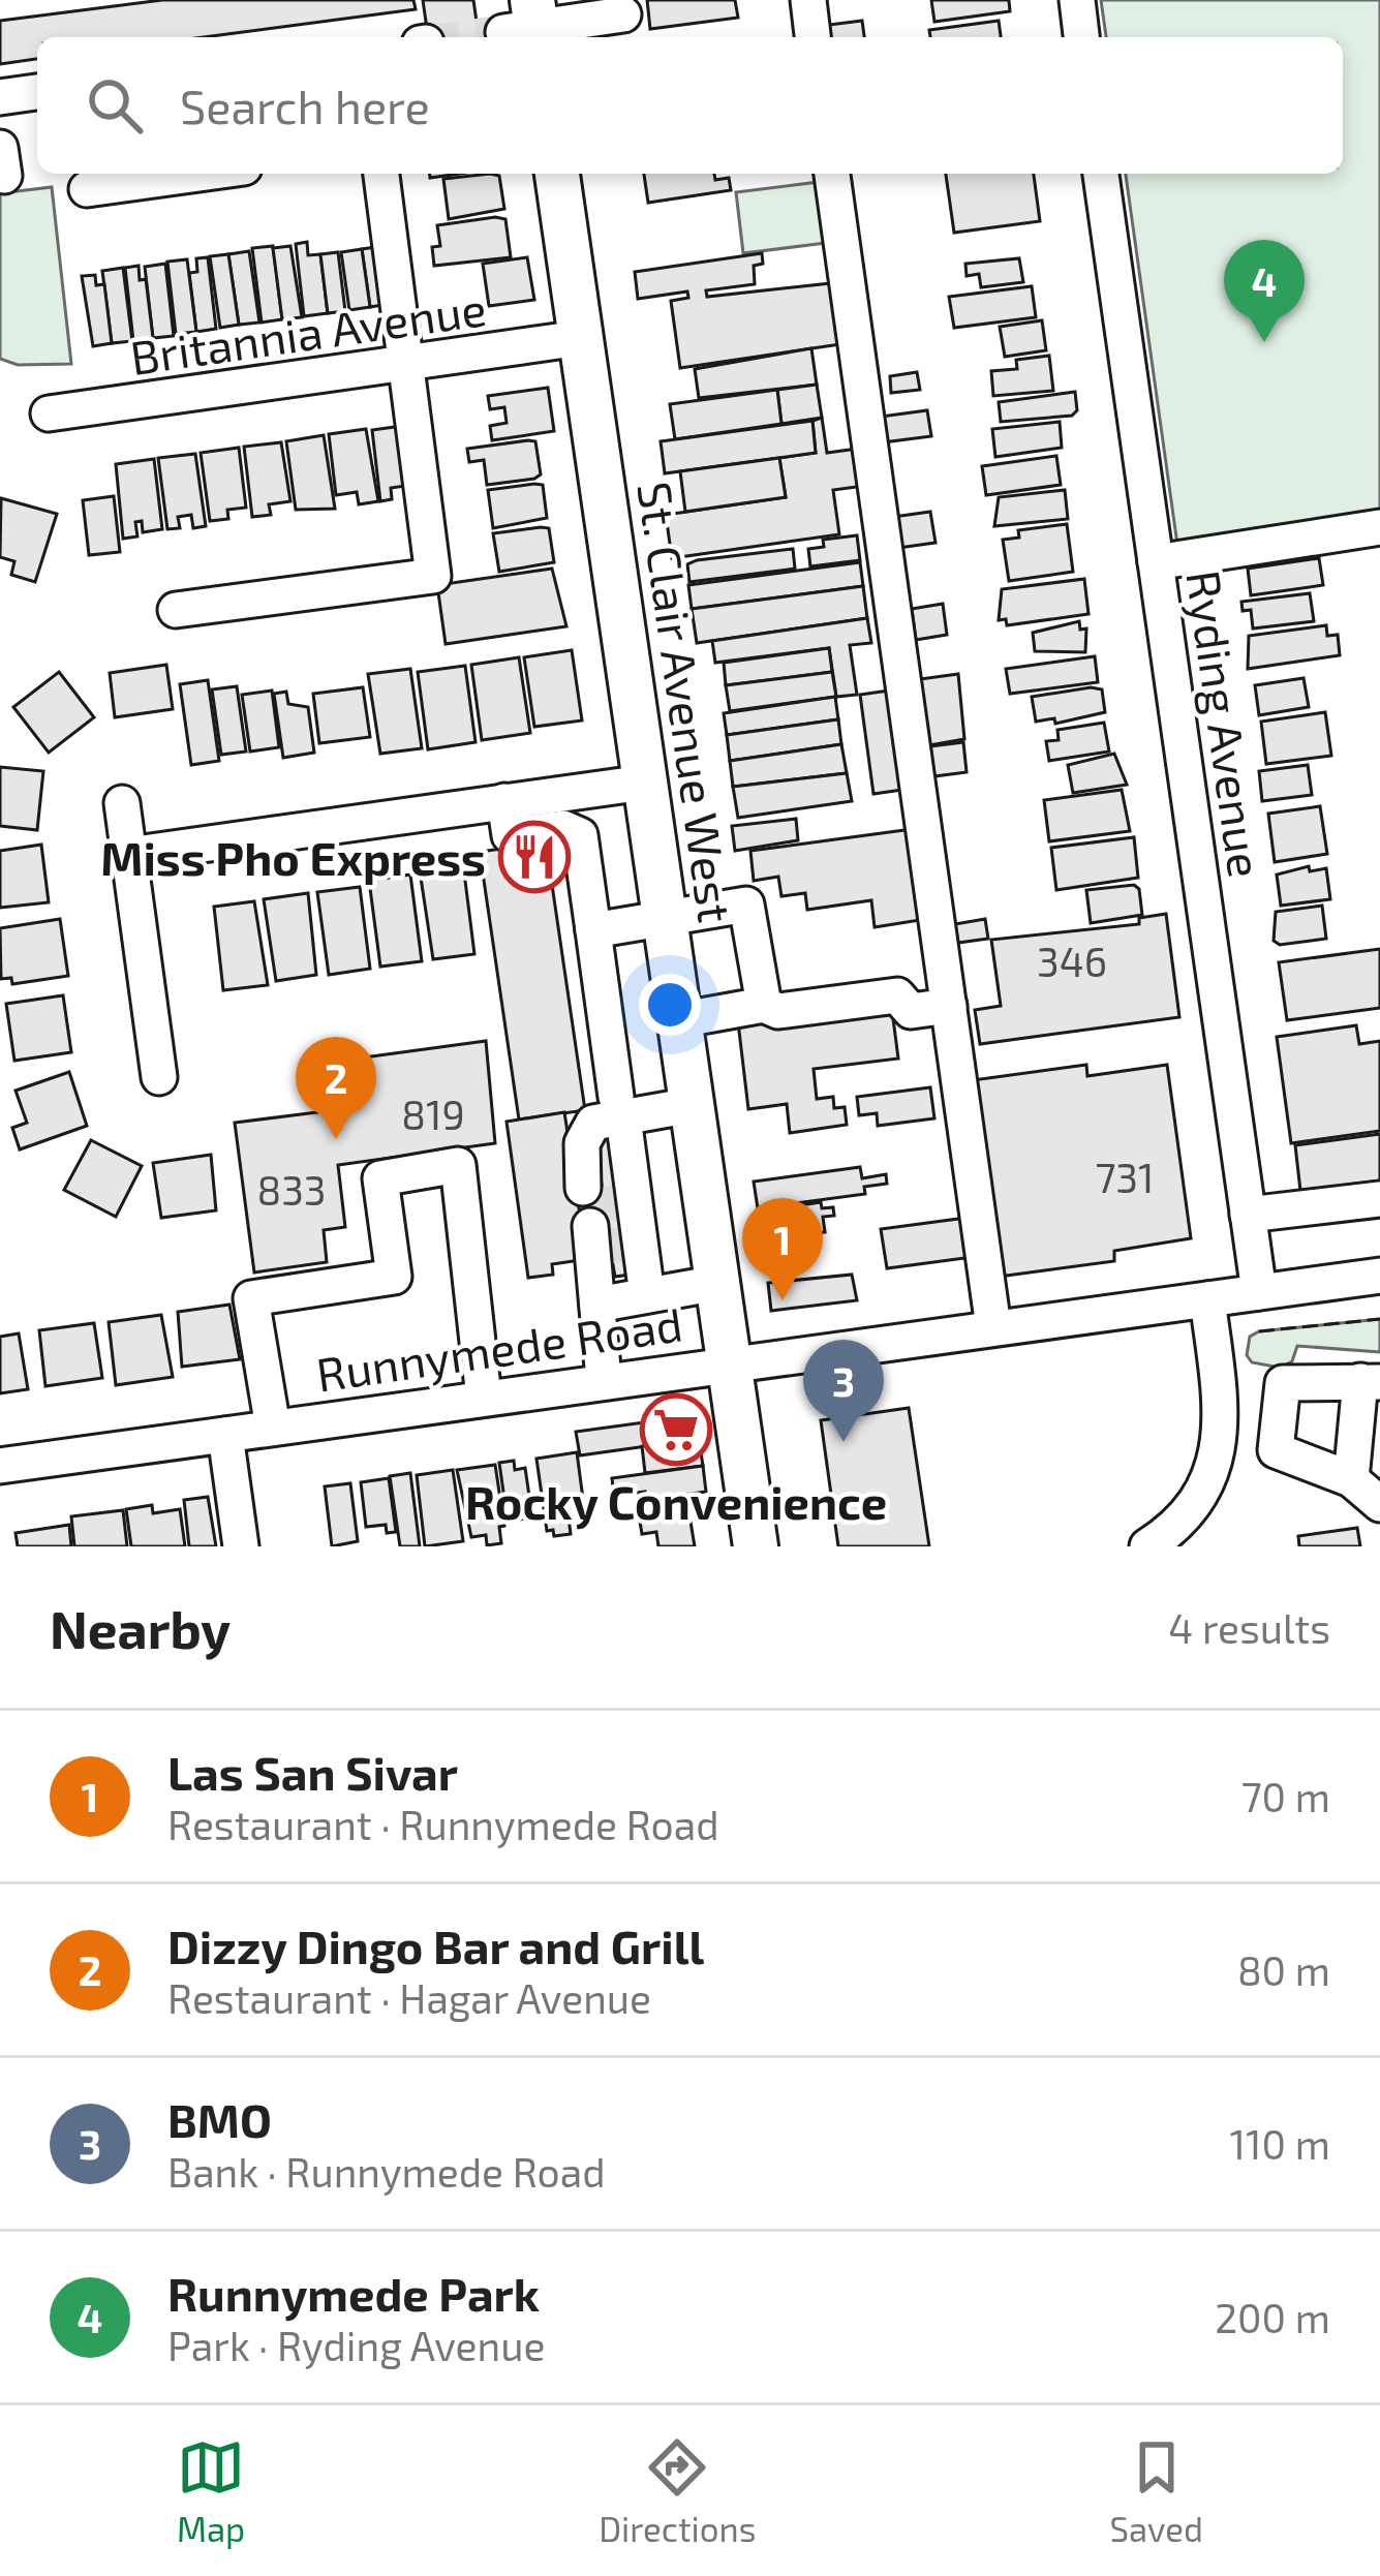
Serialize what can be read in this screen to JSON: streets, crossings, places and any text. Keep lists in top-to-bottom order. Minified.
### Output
{"streets":{"main road":["St. Clair Avenue West"],"street":["Britannia Avenue","Ryding Avenue","Runnymede Road"]},"crossings":[["Britannia Avenue","St. Clair Avenue West"],["St. Clair Avenue West","Runnymede Road"],["Ryding Avenue","Runnymede Road"]],"places":{"restaurant":["Miss Pho Express"],"supermarket":["Rocky Convenience"]},"house_numbers":["346","819","731","833"],"page":{"search":"Search here","pins":["4","2","1","3"],"heading":["Nearby","4 results"],"list":[{"mark":"1","name":"Las San Sivar","note":"Restaurant · Runnymede Road","value":"70 m"},{"mark":"2","name":"Dizzy Dingo Bar and Grill","note":"Restaurant · Hagar Avenue","value":"80 m"},{"mark":"3","name":"BMO","note":"Bank · Runnymede Road","value":"110 m"},{"mark":"4","name":"Runnymede Park","note":"Park · Ryding Avenue","value":"200 m"}],"nav":["Map","Directions","Saved"]}}
